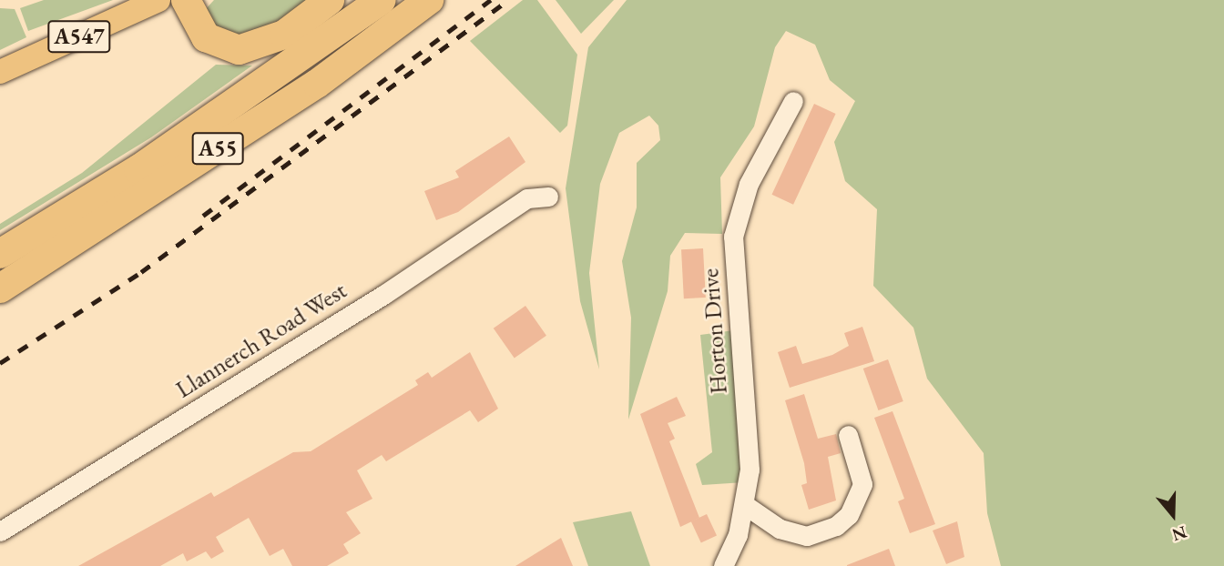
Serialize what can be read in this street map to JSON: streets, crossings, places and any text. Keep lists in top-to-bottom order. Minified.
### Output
{"streets":{"highway":["A55"],"main road":["A547"],"street":["Horton Drive","Llannerch Road West"]},"north":"bottom"}
